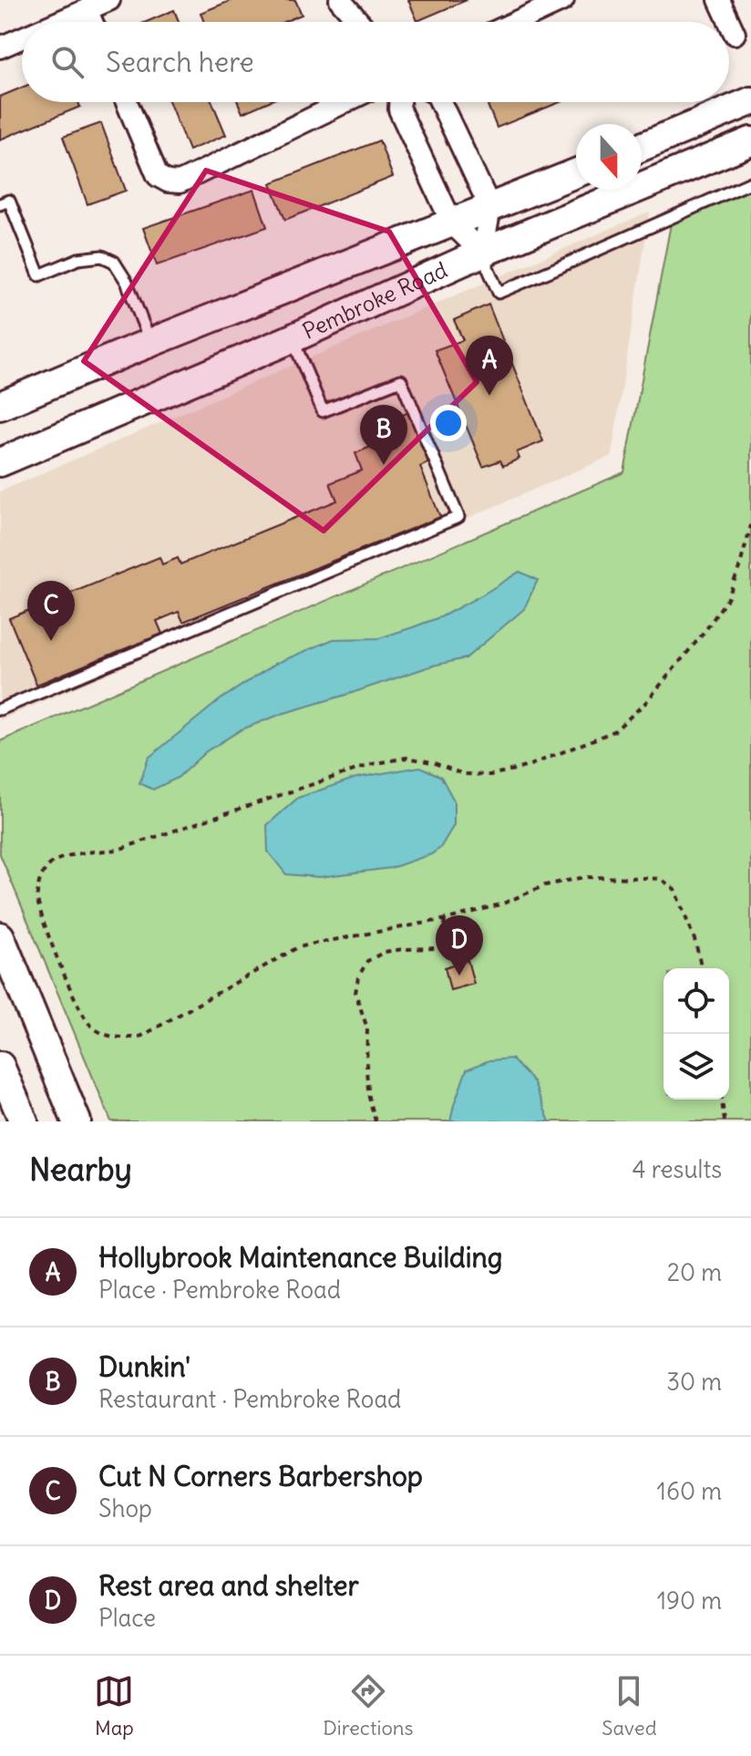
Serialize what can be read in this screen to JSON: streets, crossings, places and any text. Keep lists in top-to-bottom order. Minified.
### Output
{"streets":{"main road":["Pembroke Road"]},"north":"bottom","page":{"search":"Search here","pins":["A","B","C","D"],"heading":["Nearby","4 results"],"list":[{"mark":"A","name":"Hollybrook Maintenance Building","note":"Place · Pembroke Road","value":"20 m"},{"mark":"B","name":"Dunkin'","note":"Restaurant · Pembroke Road","value":"30 m"},{"mark":"C","name":"Cut N Corners Barbershop","note":"Shop","value":"160 m"},{"mark":"D","name":"Rest area and shelter","note":"Place","value":"190 m"}],"nav":["Map","Directions","Saved"]}}
